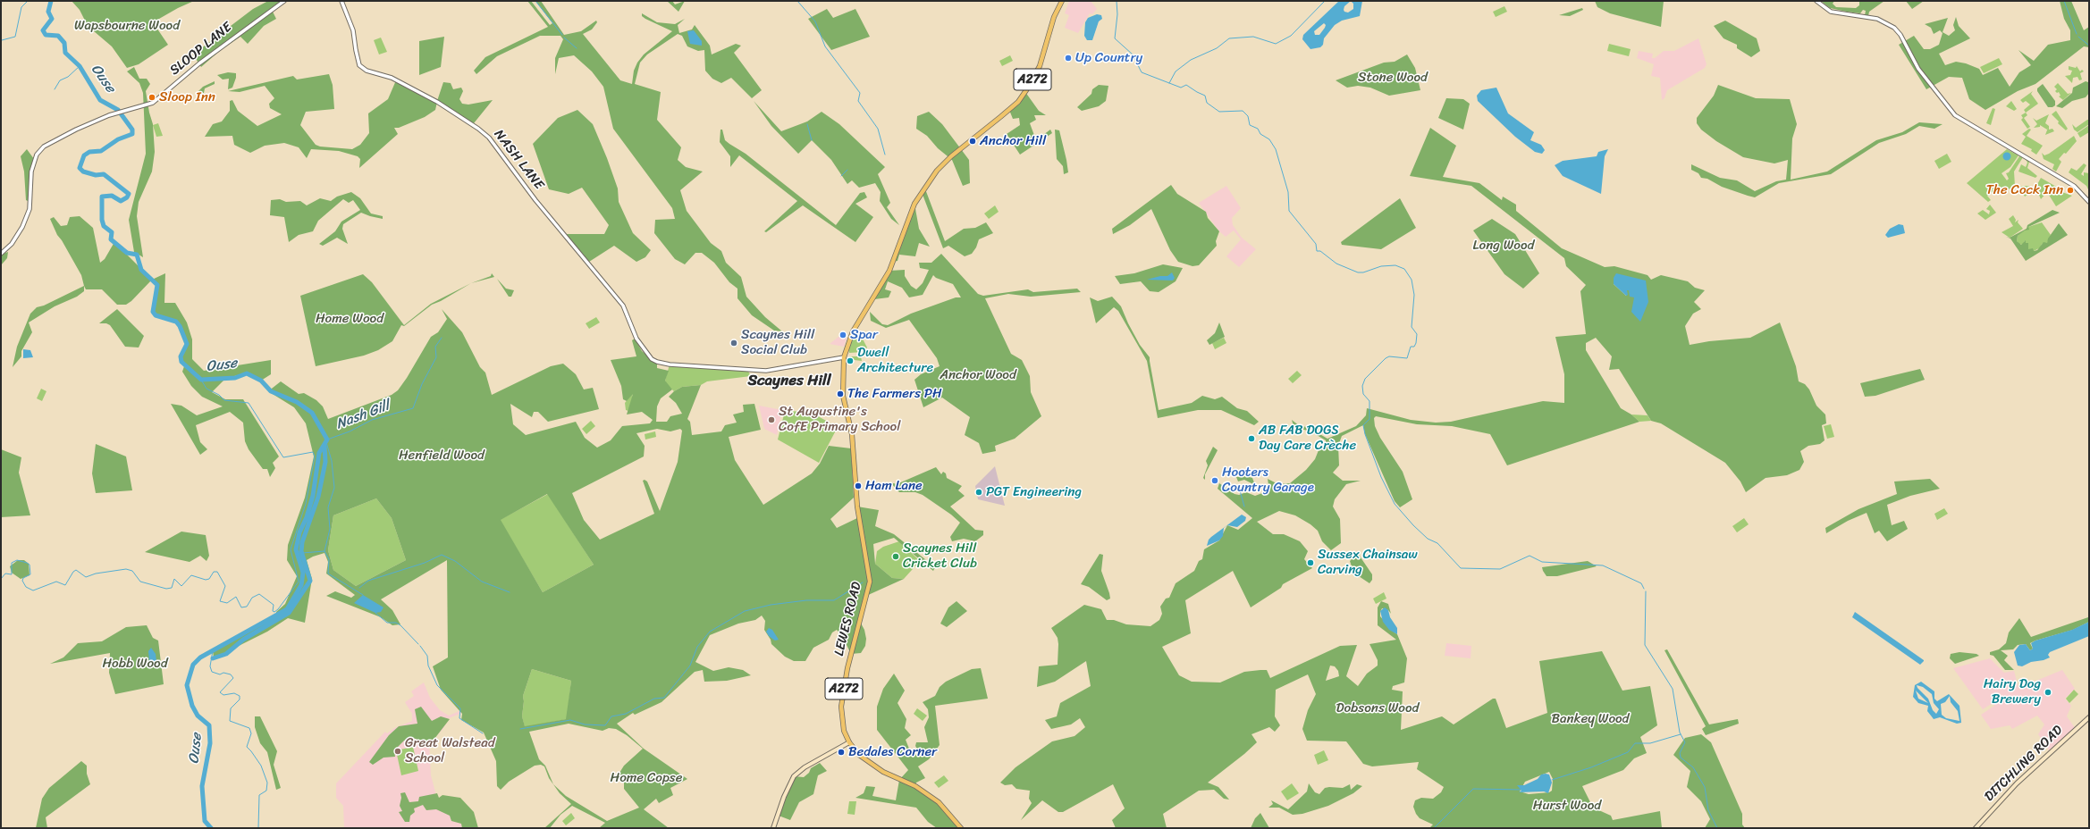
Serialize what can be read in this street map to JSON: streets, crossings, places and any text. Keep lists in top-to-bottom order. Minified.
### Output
{"streets":{"highway":["A272","LEWES ROAD"],"main road":["DITCHLING ROAD"],"street":["SLOOP LANE","NASH LANE"]},"crossings":[["A272","NASH LANE"],["A272","LEWES ROAD"],["NASH LANE","LEWES ROAD"]],"districts":["Scaynes Hill"],"water":["Ouse","Nash Gill"],"parks":["Wapsbourne Wood","Stone Wood","Long Wood","Home Wood","Anchor Wood","Henfield Wood","Hobb Wood","Dobsons Wood","Bankey Wood","Home Copse","Hurst Wood"],"places":["Up Country","Sloop Inn","Anchor Hill","The Cock Inn","Spar","Scaynes Hill Social Club","Dwell Architecture","The Farmers PH","St Augustine's CofE Primary School","AB FAB DOGS Day Care Crèche","Hooters Country Garage","Ham Lane","PGT Engineering","Scaynes Hill Cricket Club","Sussex Chainsaw Carving","Hairy Dog Brewery","Great Walstead School","Bedales Corner"]}
